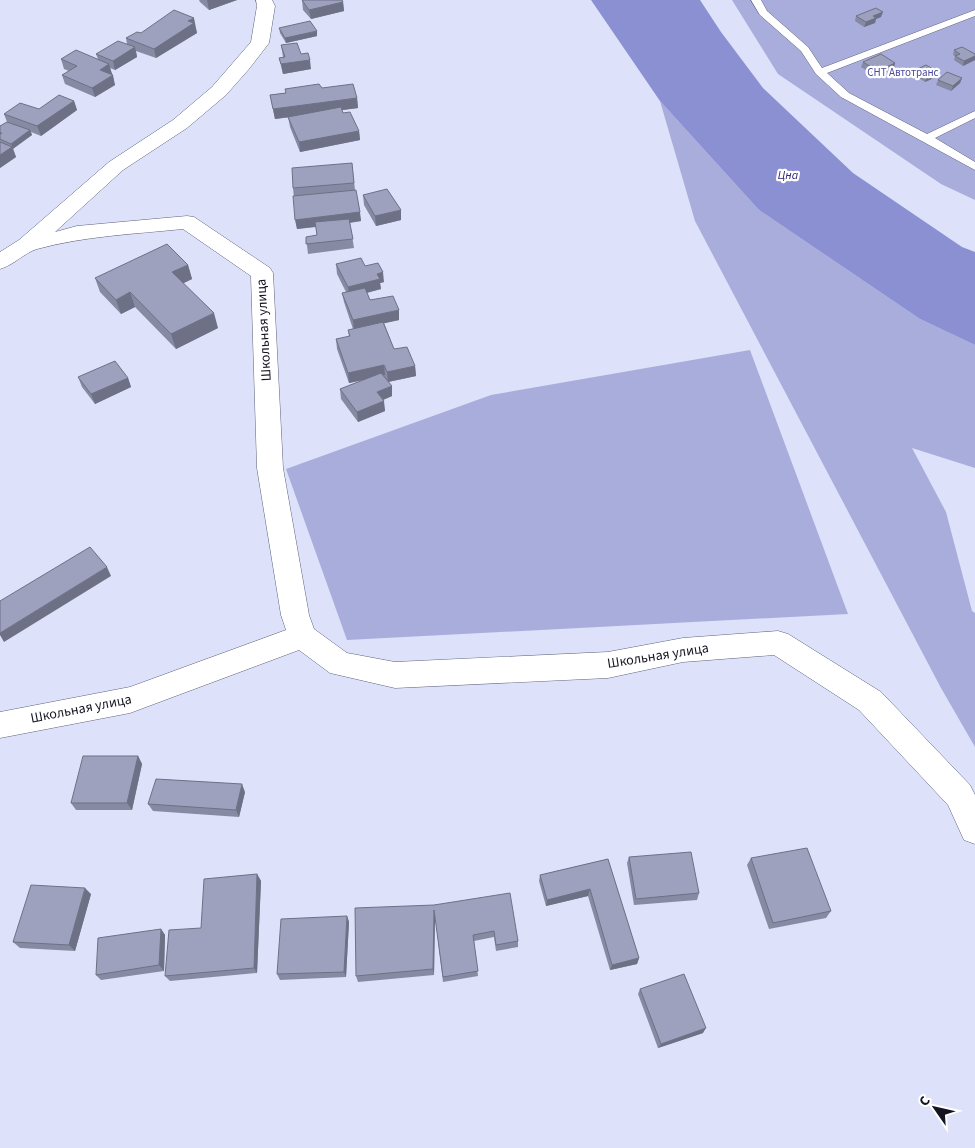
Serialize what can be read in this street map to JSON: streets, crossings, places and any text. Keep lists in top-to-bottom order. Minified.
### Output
{"streets":{"street":["Школьная улица"]},"water":["Цна"],"parks":["СНТ Автотранс"],"north":"top left"}
